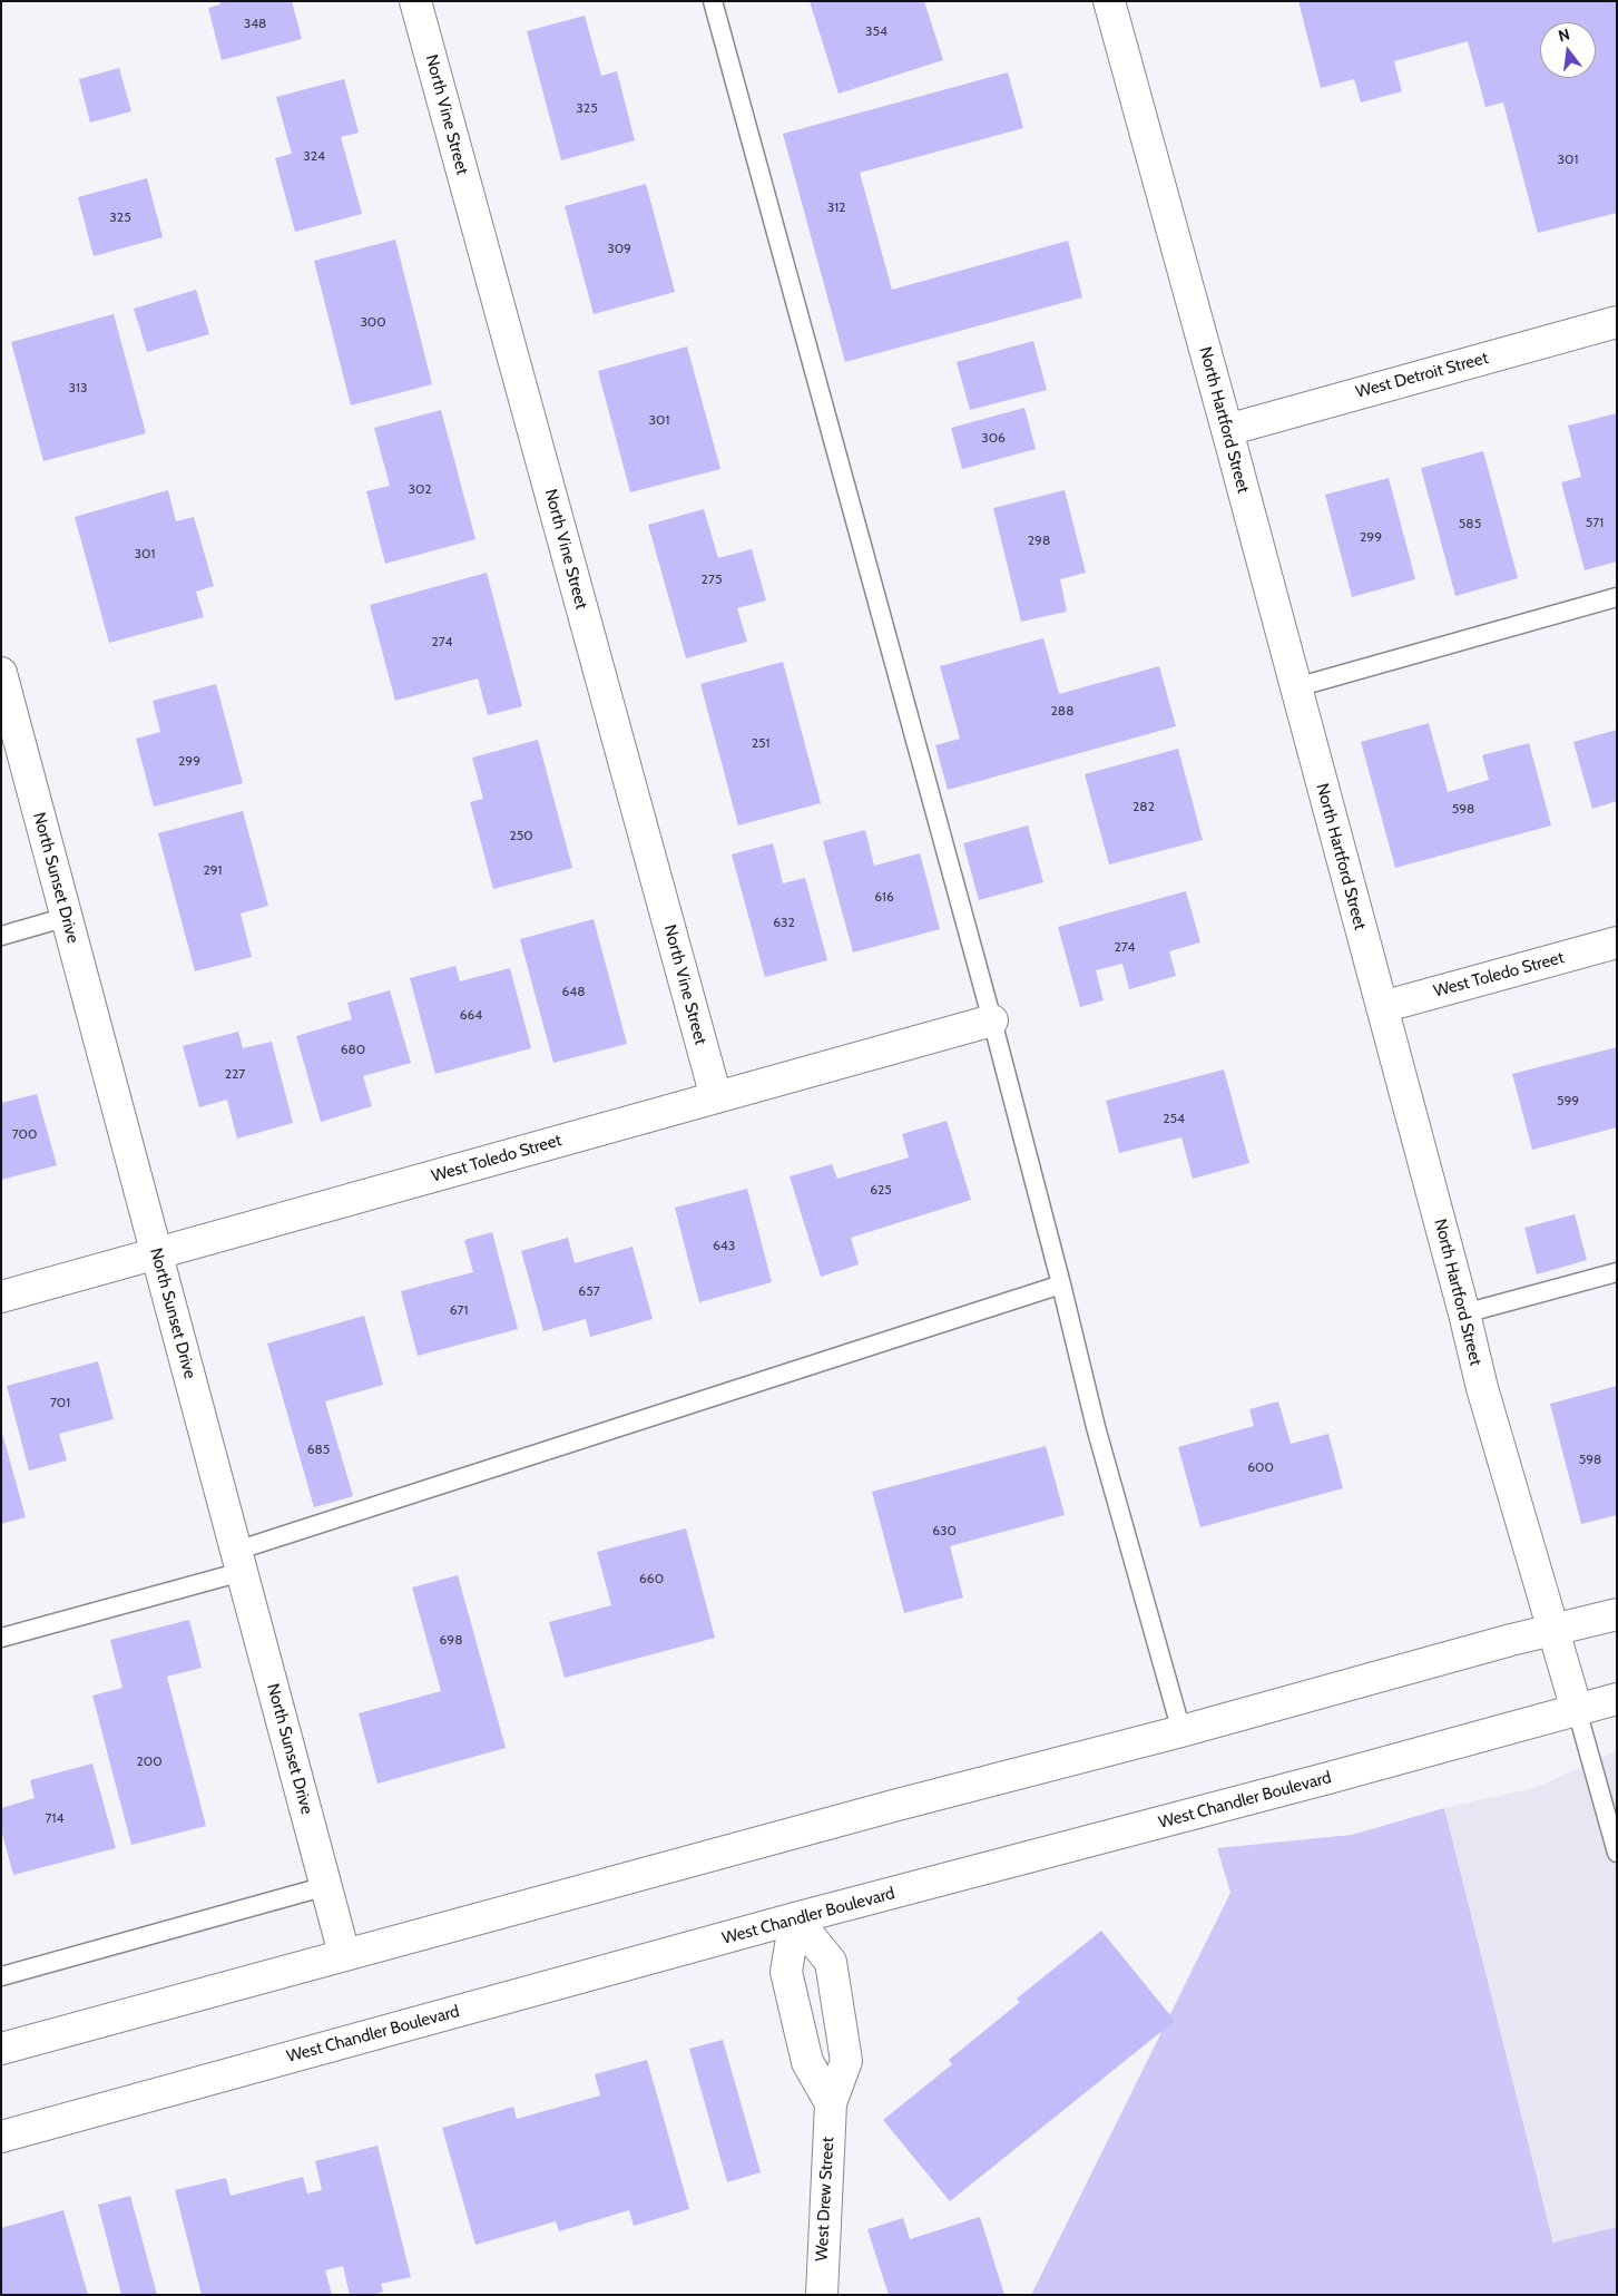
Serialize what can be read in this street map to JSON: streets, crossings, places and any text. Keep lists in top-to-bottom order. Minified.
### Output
{"streets":{"street":["North Vine Street","West Detroit Street","North Hartford Street","North Sunset Drive","West Toledo Street","West Chandler Boulevard","West Drew Street"]},"crossings":[["North Vine Street","West Toledo Street"],["West Detroit Street","North Hartford Street"],["North Hartford Street","West Toledo Street"],["North Hartford Street","West Chandler Boulevard"],["North Sunset Drive","West Toledo Street"],["West Chandler Boulevard","West Drew Street"]],"house_numbers":["348","354","325","324","301","312","325","309","300","313","301","306","302","571","585","299","298","301","275","274","288","251","299","282","598","250","291","616","632","274","648","664","680","227","599","254","700","625","643","657","671","701","685","598","600","630","660","698","200","714"],"north":"top"}
